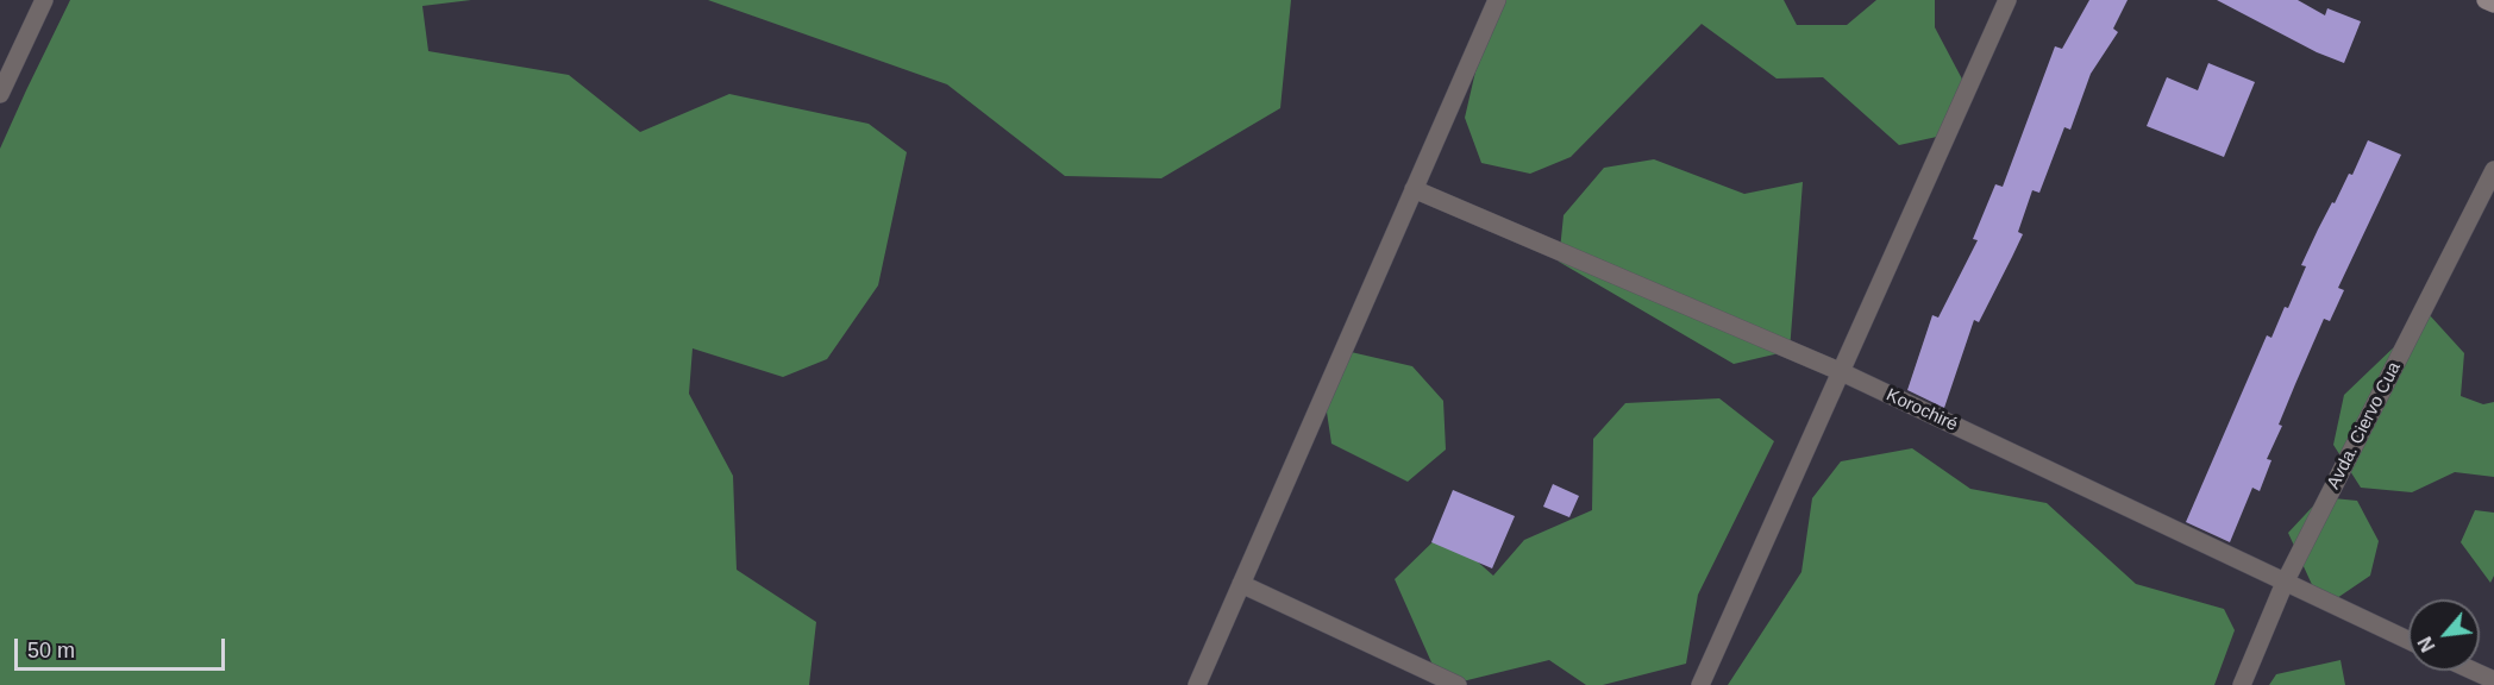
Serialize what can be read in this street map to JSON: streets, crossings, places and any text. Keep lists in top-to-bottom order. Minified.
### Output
{"streets":{"street":["Korochiré","Avda. Ciervo Cua"]},"crossings":[["Korochiré","Avda. Ciervo Cua"]],"scale_bar":"50 m","north":"bottom left"}
